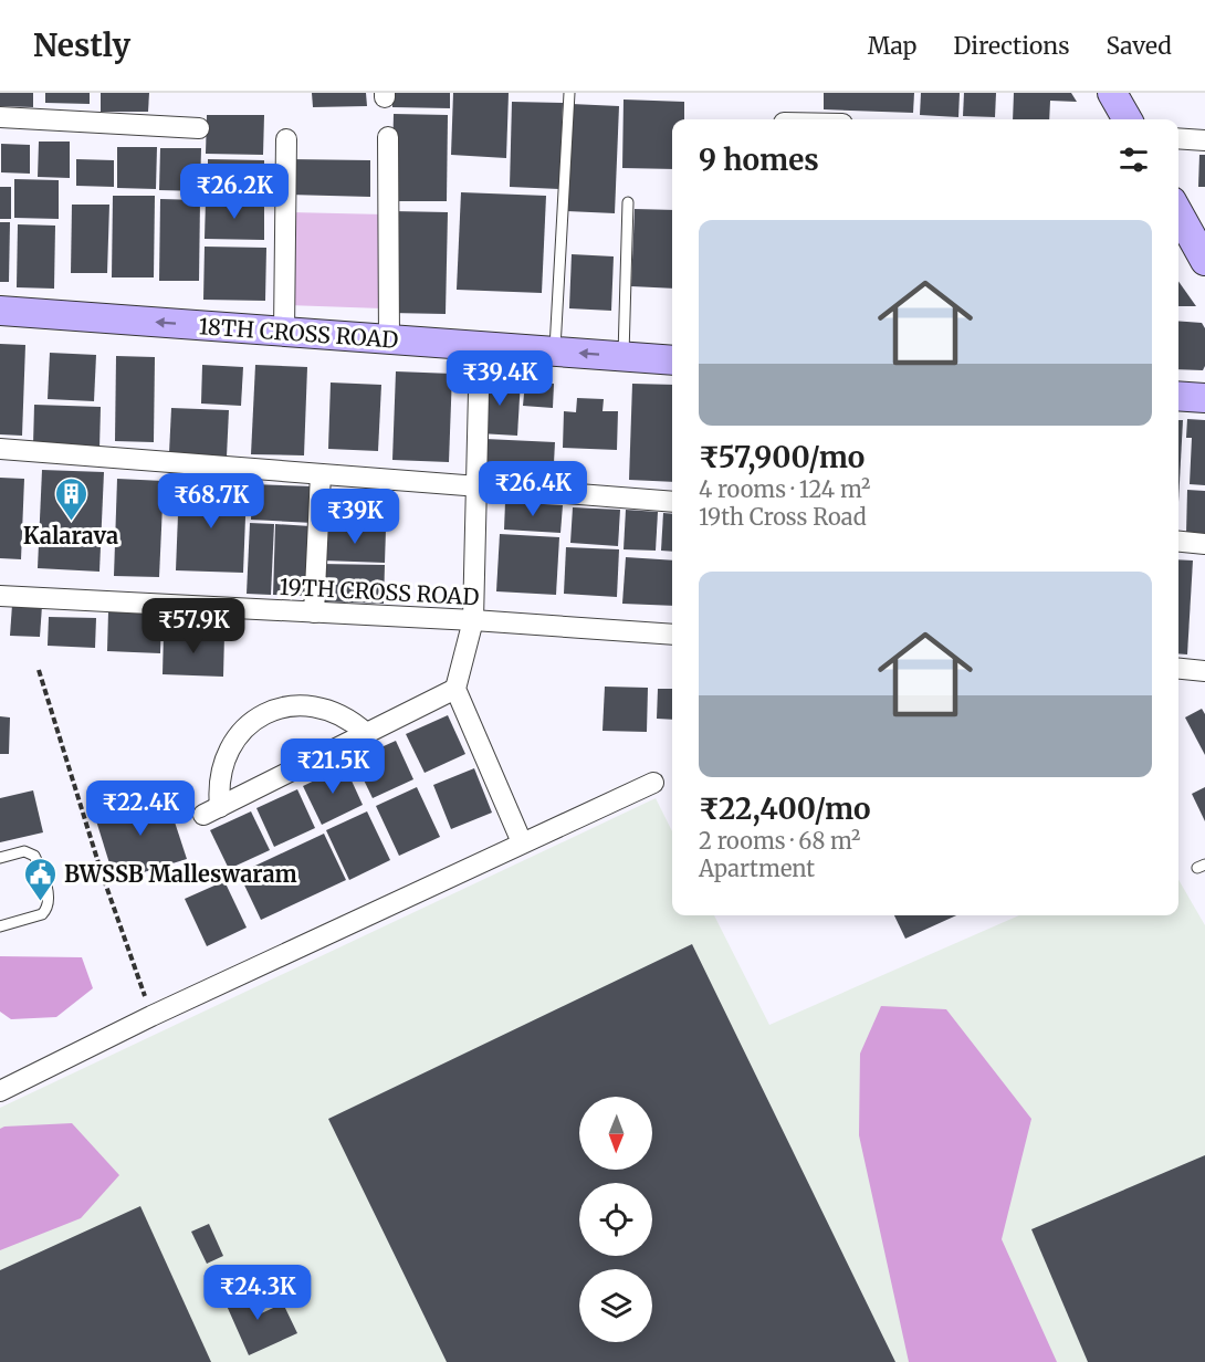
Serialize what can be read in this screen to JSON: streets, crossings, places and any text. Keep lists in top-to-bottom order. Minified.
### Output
{"streets":{"main road":["18TH CROSS ROAD"],"street":["19TH CROSS ROAD"]},"one_way":["18TH CROSS ROAD"],"places":{"building":["Kalarava"],"public building":["BWSSB Malleswaram"]},"north":"bottom","page":{"header":"Nestly","nav":["Map","Directions","Saved"],"heading":"9 homes","price":["₹26.2K","₹39.4K","₹26.4K","₹68.7K","₹39K","₹57.9K","₹21.5K","₹22.4K","₹24.3K"],"list":[{"name":"₹57,900/mo","note":"4 rooms · 124 m² · 19th Cross Road"},{"name":"₹22,400/mo","note":"2 rooms · 68 m² · Apartment"}]}}
